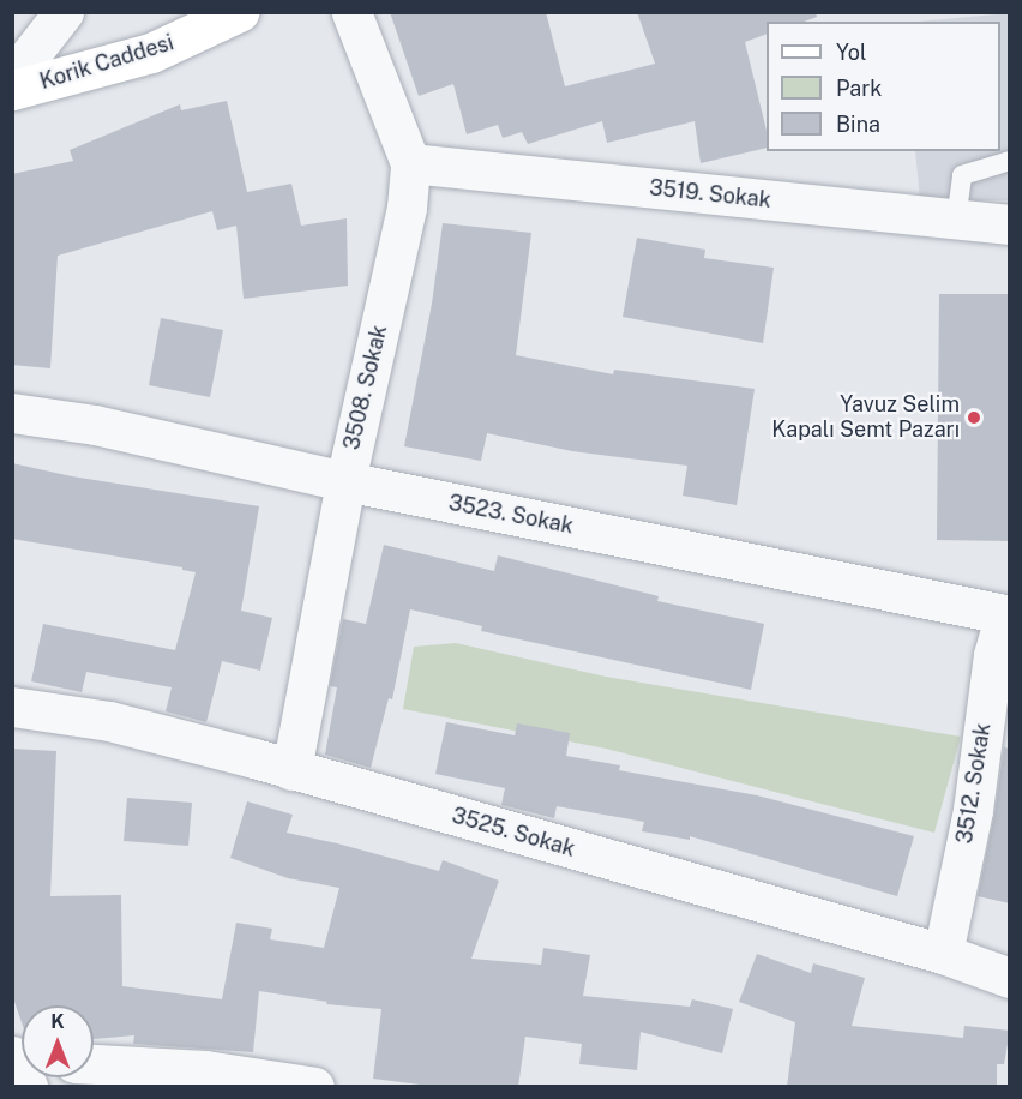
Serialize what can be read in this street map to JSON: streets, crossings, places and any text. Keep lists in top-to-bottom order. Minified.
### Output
{"streets":{"main road":["Korik Caddesi"],"street":["3519. Sokak","3508. Sokak","3523. Sokak","3512. Sokak","3525. Sokak"]},"crossings":[["3519. Sokak","3508. Sokak"],["3508. Sokak","3523. Sokak"],["3508. Sokak","3525. Sokak"],["3523. Sokak","3512. Sokak"],["3512. Sokak","3525. Sokak"]],"places":["Yavuz Selim Kapalı Semt Pazarı"],"legend":["Yol","Park","Bina"],"north":"top"}
